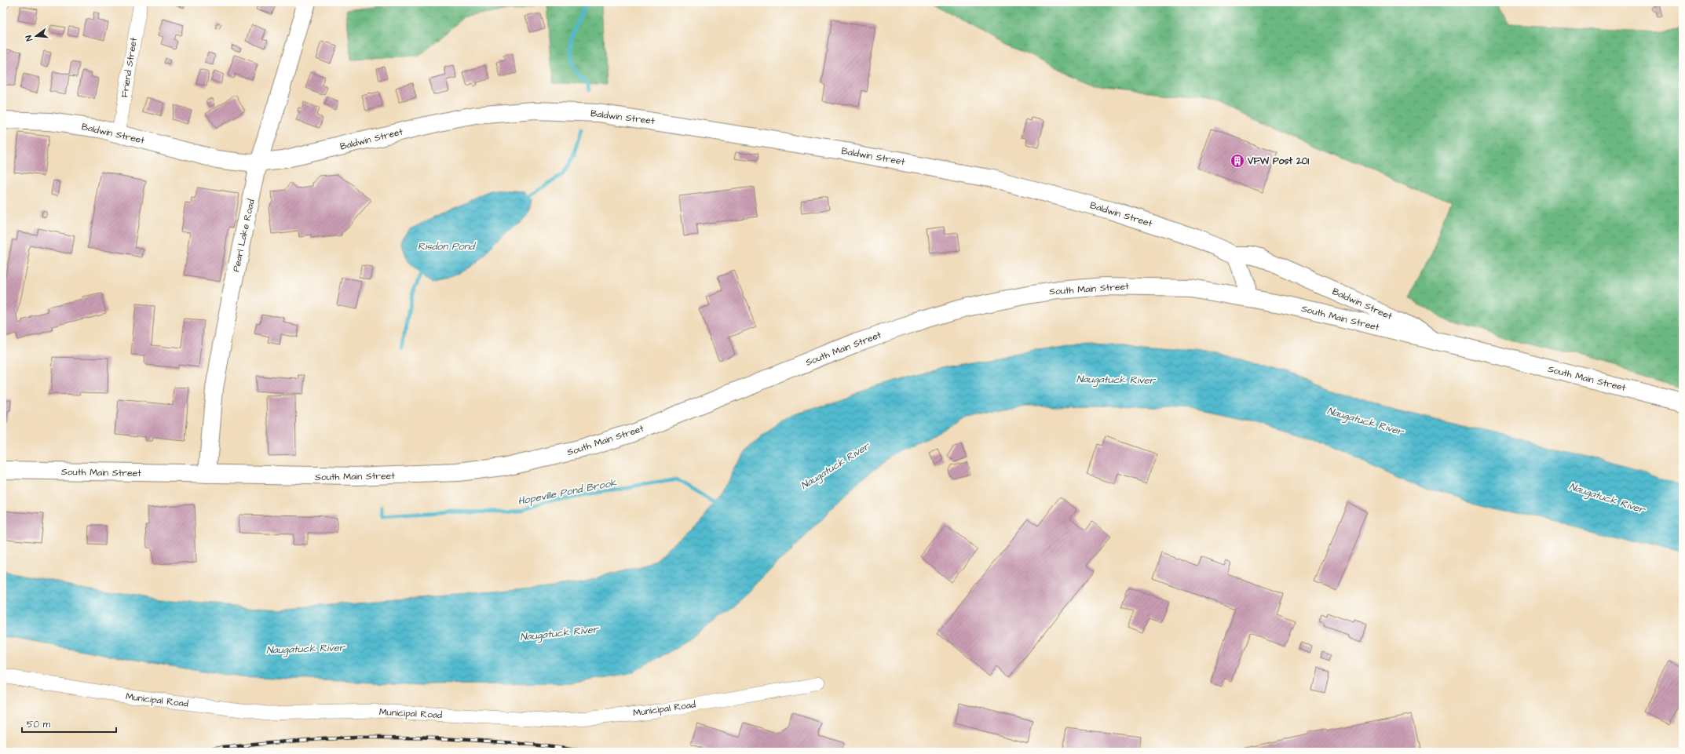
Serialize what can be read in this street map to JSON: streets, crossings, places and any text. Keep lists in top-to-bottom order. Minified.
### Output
{"streets":{"main road":["Baldwin Street","Pearl Lake Road","South Main Street"],"street":["Friend Street","Municipal Road"]},"crossings":[["Friend Street","Baldwin Street"],["Baldwin Street","Pearl Lake Road"],["Baldwin Street","South Main Street"],["Pearl Lake Road","South Main Street"]],"water":["Risdon Pond","Naugatuck River","Hopeville Pond Brook"],"places":{"building":["VFW Post 201"]},"scale_bar":"50 m","north":"left"}
